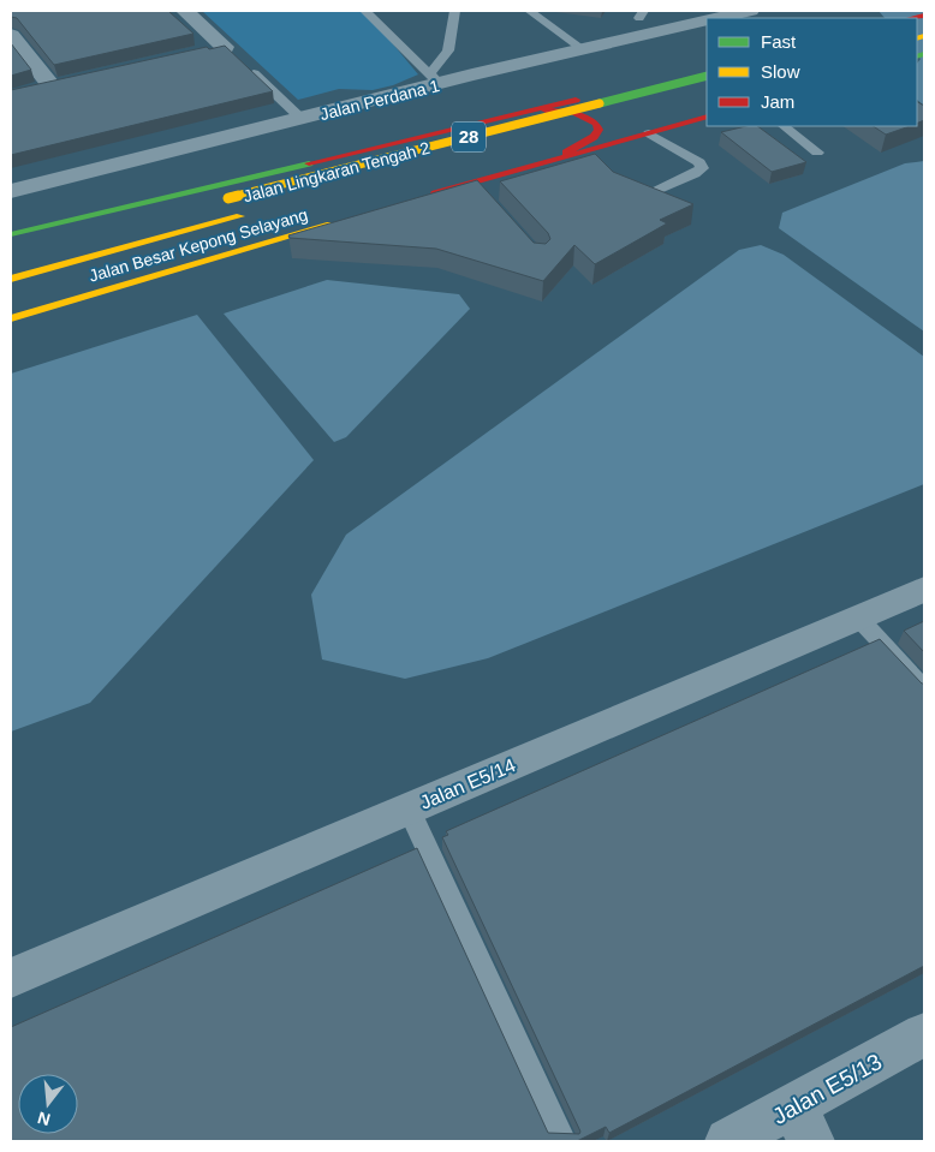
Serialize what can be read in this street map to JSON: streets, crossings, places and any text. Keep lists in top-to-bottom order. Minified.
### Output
{"streets":{"main road":["28","Jalan Lingkaran Tengah 2","Jalan Besar Kepong Selayang"],"street":["Jalan Perdana 1","Jalan E5/14","Jalan E5/13"]},"legend":["Fast","Slow","Jam"],"north":"bottom"}
